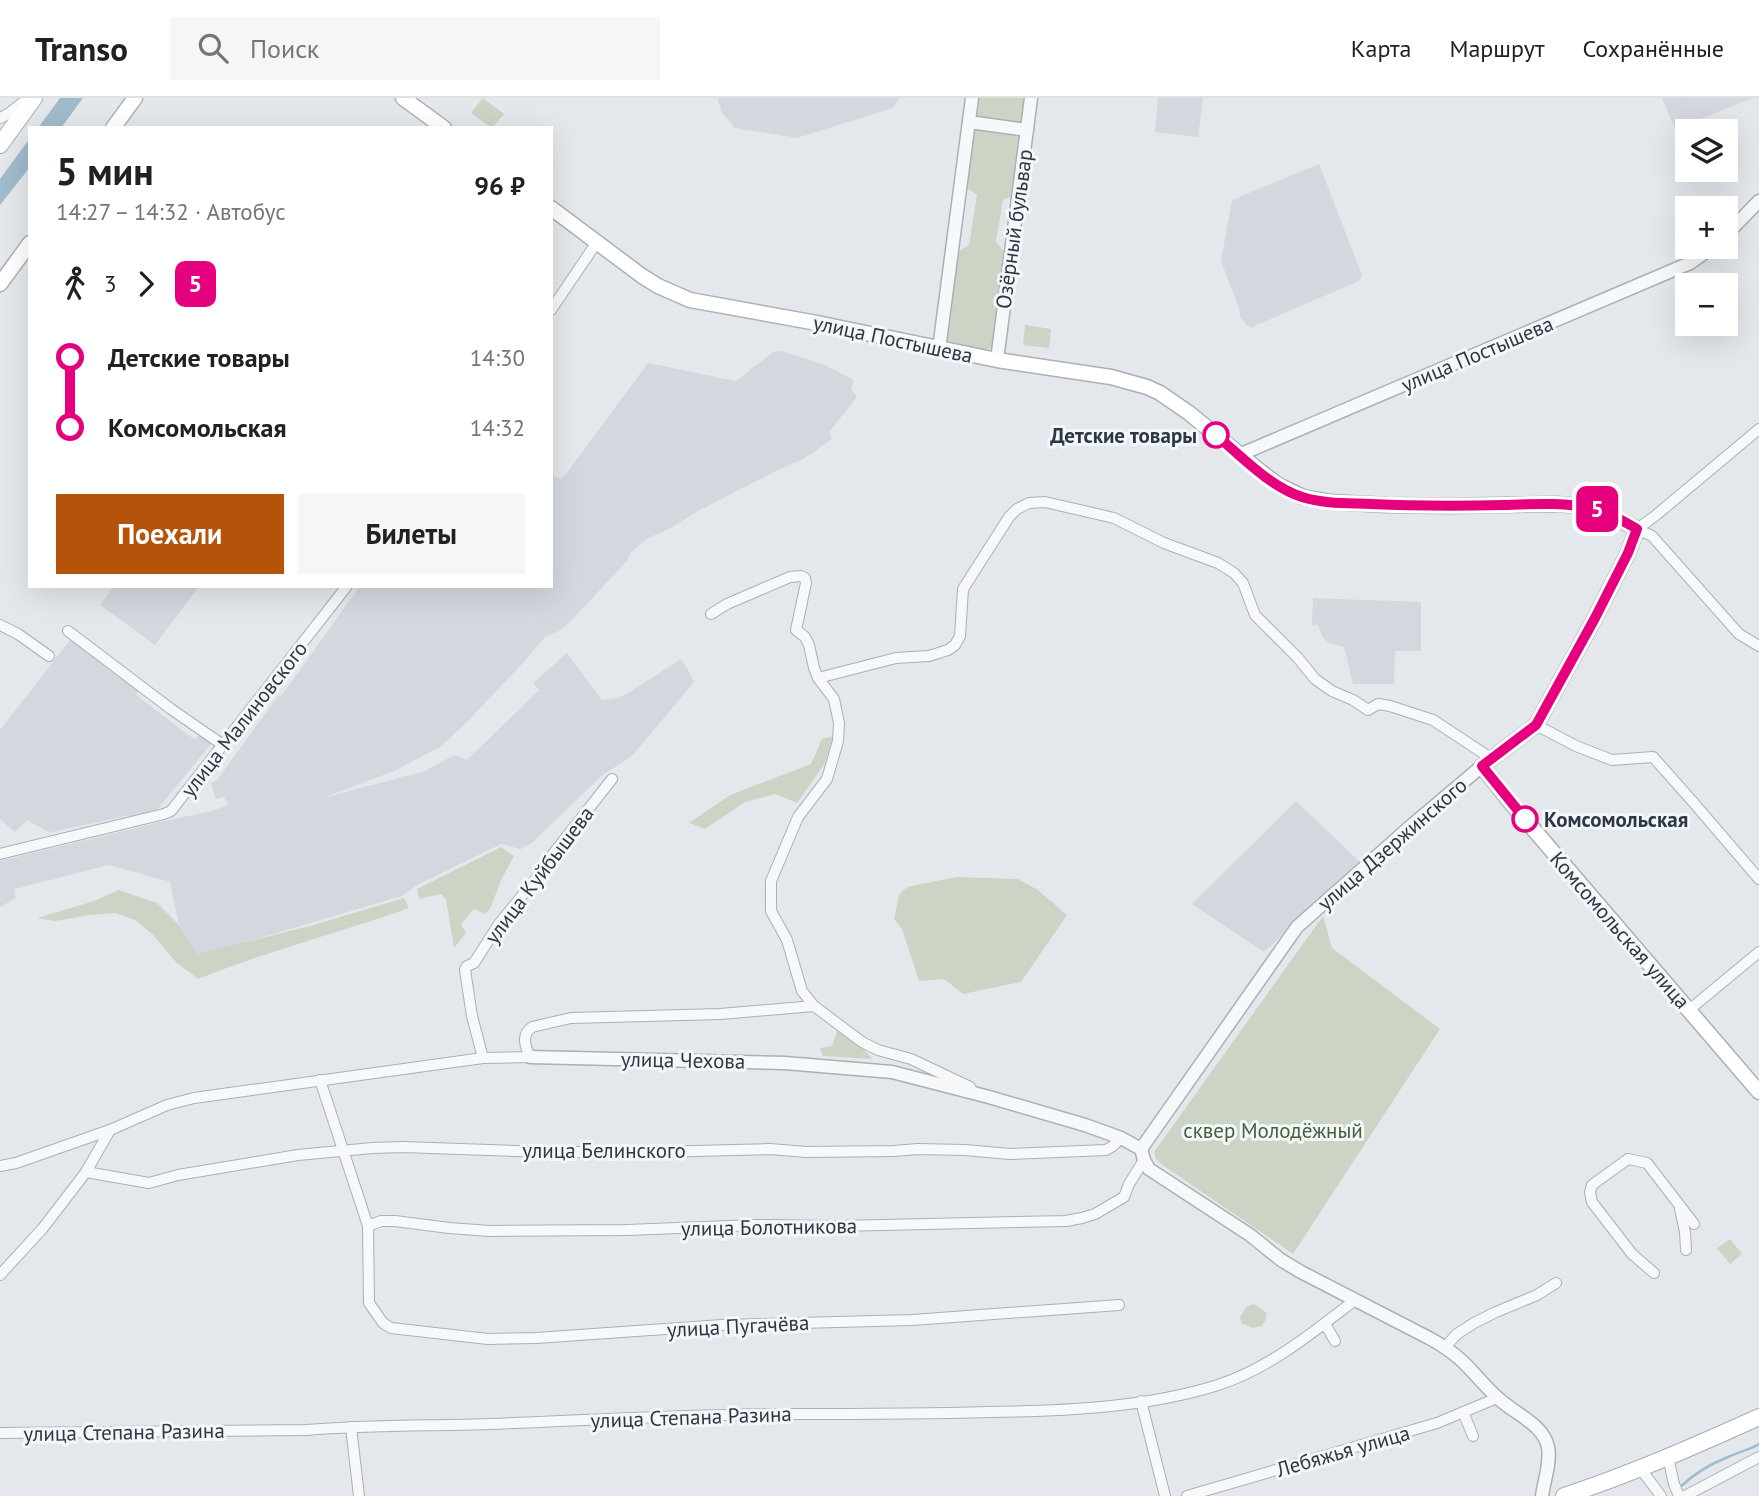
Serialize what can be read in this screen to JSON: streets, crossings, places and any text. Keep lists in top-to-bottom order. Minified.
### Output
{"streets":{"main road":["улица Постышева","улица Дзержинского","Комсомольская улица"],"street":["Озёрный бульвар","улица Малиновского","улица Куйбышева","улица Чехова","улица Белинского","улица Болотникова","улица Пугачёва","улица Степана Разина","Лебяжья улица"]},"crossings":[["Озёрный бульвар","улица Постышева"],["улица Постышева","улица Дзержинского"],["улица Дзержинского","Комсомольская улица"],["улица Дзержинского","улица Чехова"],["улица Дзержинского","улица Болотникова"],["улица Чехова","улица Белинского"],["улица Чехова","улица Болотникова"],["улица Чехова","улица Степана Разина"],["улица Чехова","Лебяжья улица"],["улица Болотникова","улица Пугачёва"]],"parks":["сквер Молодёжный"],"places":["Детские товары","Комсомольская"],"lines":["bus line 5"],"page":{"header":"Transo","search":"Поиск","nav":["Карта","Маршрут","Сохранённые"],"on_map":"5","map_buttons":["+","−"],"heading":["5 мин","14:27 – 14:32 · Автобус","96 ₽"],"legs":["3","5"],"list":[{"name":"Детские товары","value":"14:30"},{"name":"Комсомольская","value":"14:32"}],"buttons":["Поехали","Билеты"]}}
